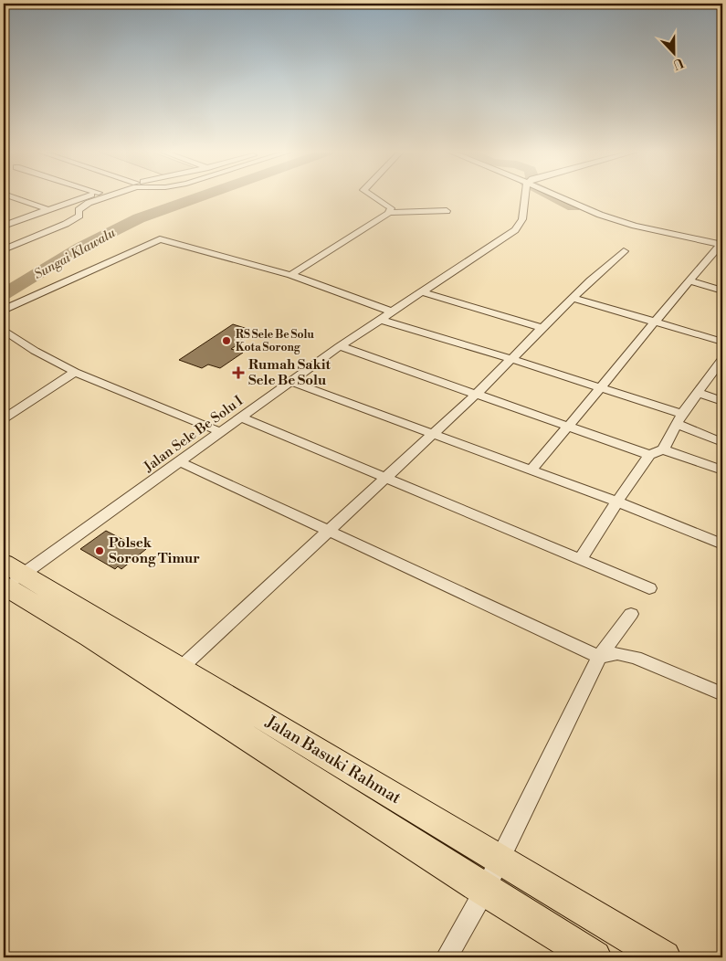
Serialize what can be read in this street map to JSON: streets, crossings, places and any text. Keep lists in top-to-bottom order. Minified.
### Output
{"streets":{"highway":["Jalan Basuki Rahmat"],"street":["Jalan Sele Be Solu I"]},"crossings":[["Jalan Sele Be Solu I","Jalan Basuki Rahmat"]],"water":["Sungai Klawalu"],"places":{"other":["RS Sele Be Solu Kota Sorong","Polsek Sorong Timur"],"health":["Rumah Sakit Sele Be Solu"]},"north":"bottom"}
